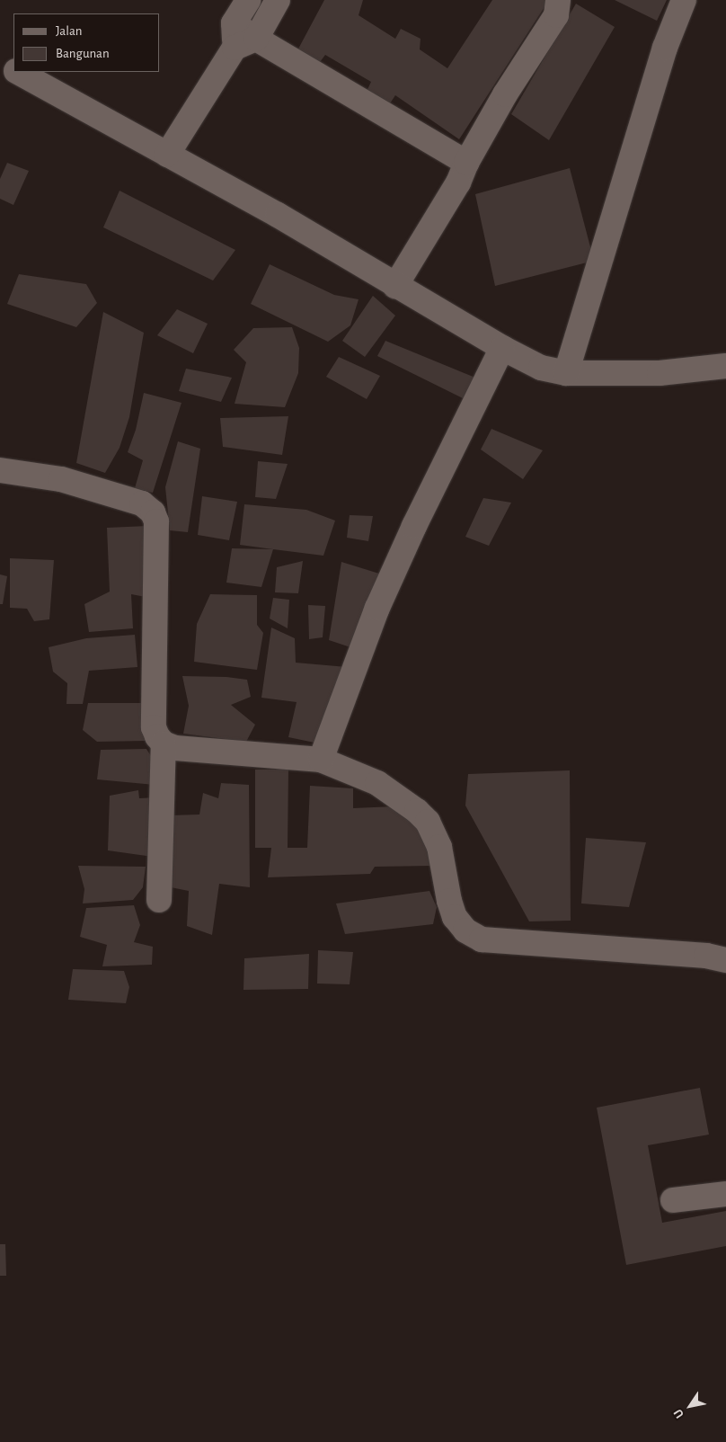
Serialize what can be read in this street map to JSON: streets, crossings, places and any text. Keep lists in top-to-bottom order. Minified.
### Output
{"legend":["Jalan","Bangunan"],"north":"bottom left"}
